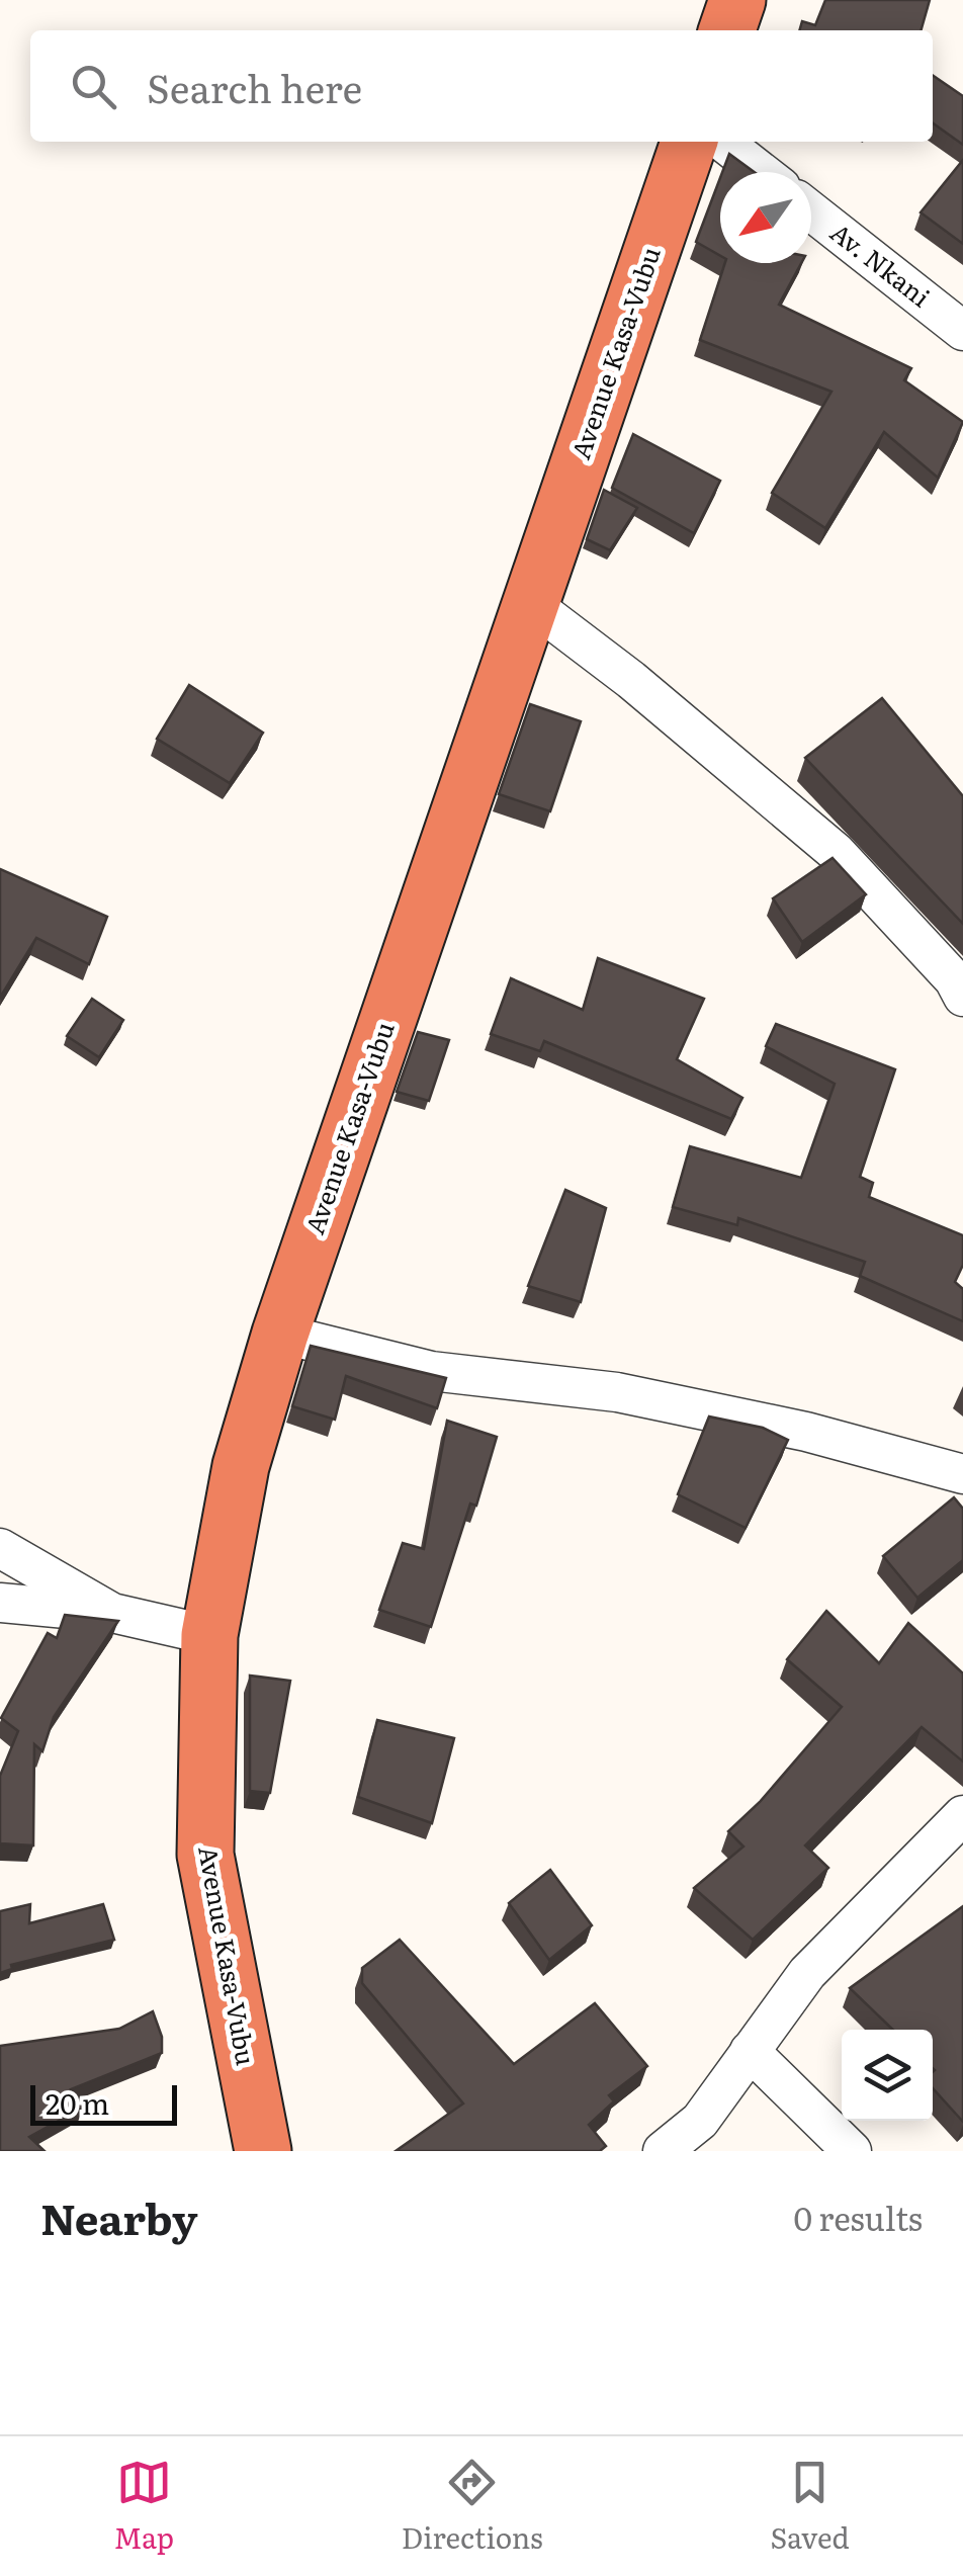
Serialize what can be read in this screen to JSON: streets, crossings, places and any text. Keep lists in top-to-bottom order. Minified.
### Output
{"streets":{"highway":["Avenue Kasa-Vubu"],"street":["Av. Nkani"]},"scale_bar":"20 m","north":"bottom left","page":{"search":"Search here","scale":"20 m","heading":["Nearby","0 results"],"nav":["Map","Directions","Saved"]}}
